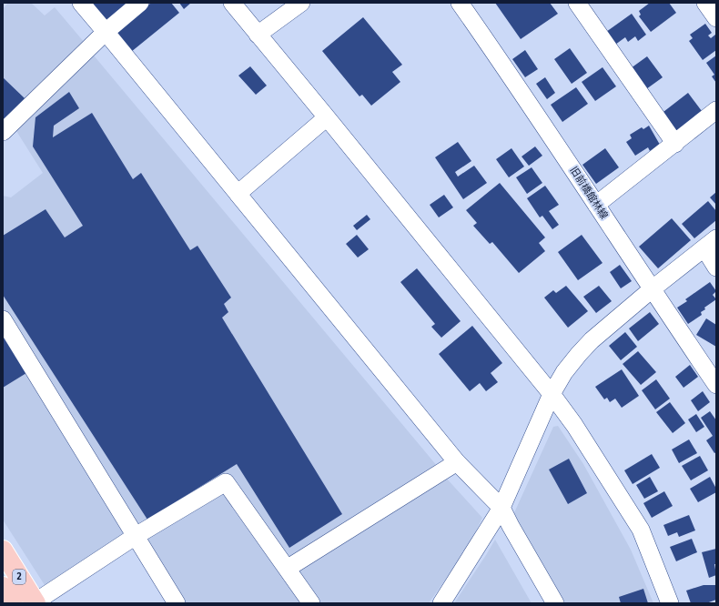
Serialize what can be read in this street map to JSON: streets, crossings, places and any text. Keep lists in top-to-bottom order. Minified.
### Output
{"streets":{"main road":["2"],"street":["旧前橋館林線"]}}
